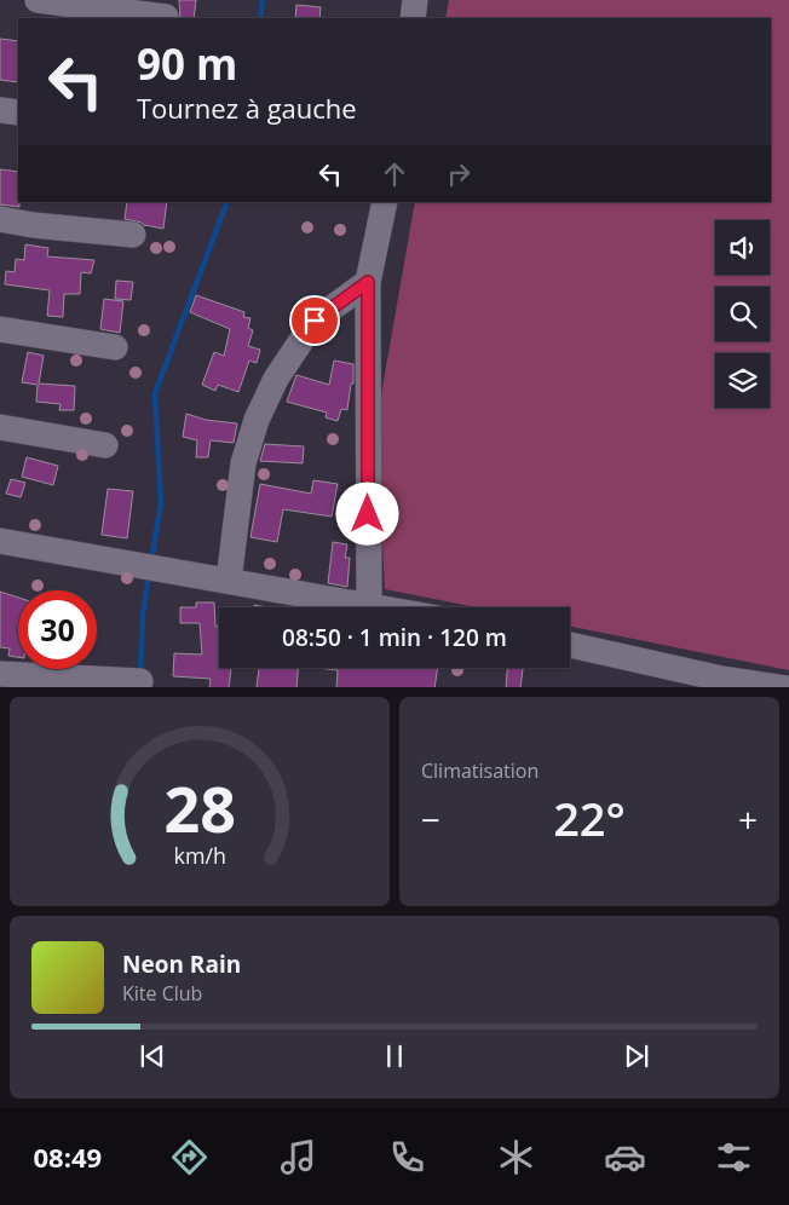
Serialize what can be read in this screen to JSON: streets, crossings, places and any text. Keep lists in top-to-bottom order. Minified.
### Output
{"page":{"turn":["90 m","Tournez à gauche"],"limit":"30","trip":"08:50 · 1 min · 120 m","tile":"Climatisation","heat":["−","22°","+"],"song":["Neon Rain","Kite Club"],"tabs":"08:49","gauge":["28","km/h"]}}
